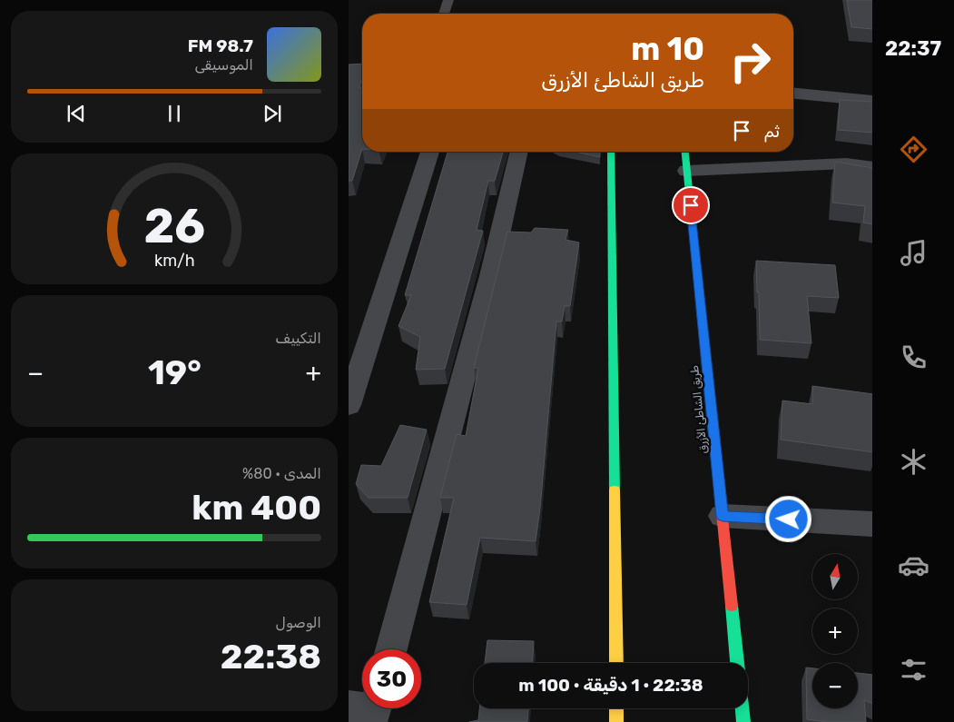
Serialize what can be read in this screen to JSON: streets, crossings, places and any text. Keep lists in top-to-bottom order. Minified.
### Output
{"streets":{"main road":["طريق الشاطئ الأزرق"]},"north":"top","page":{"tabs":"22:37","turn":["10 m","طريق الشاطئ الأزرق"],"song":["98.7 FM","الموسيقى"],"then":"ثم","tile":["التكييف",["المدى · 80%","400 km"],["الوصول","22:38"]],"heat":["−","19°","+"],"map_buttons":["+","−"],"limit":"30","trip":"22:38 · 1 دقيقة · 100 m","gauge":["26","km/h"]}}
